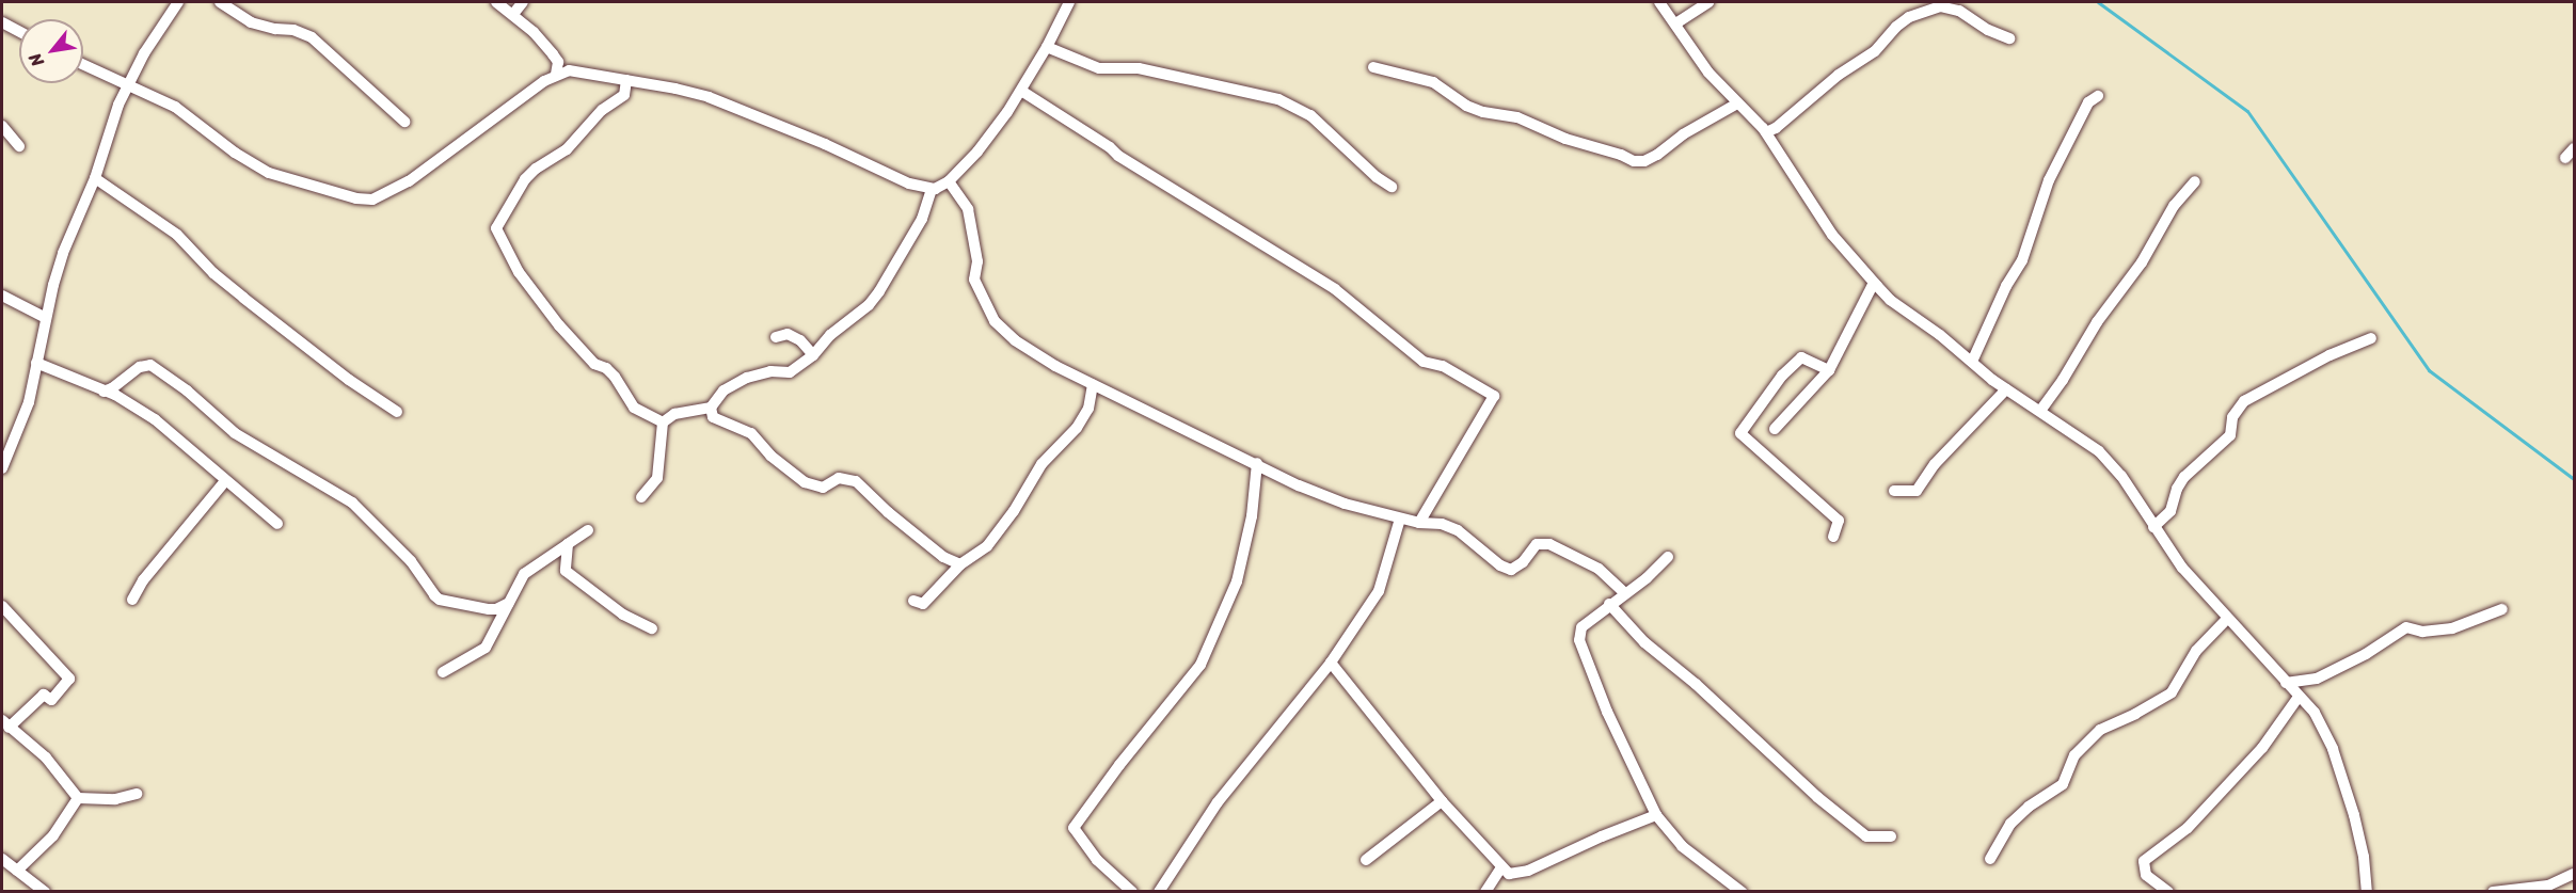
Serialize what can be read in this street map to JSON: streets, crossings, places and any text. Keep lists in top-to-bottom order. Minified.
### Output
{"north":"bottom left"}
